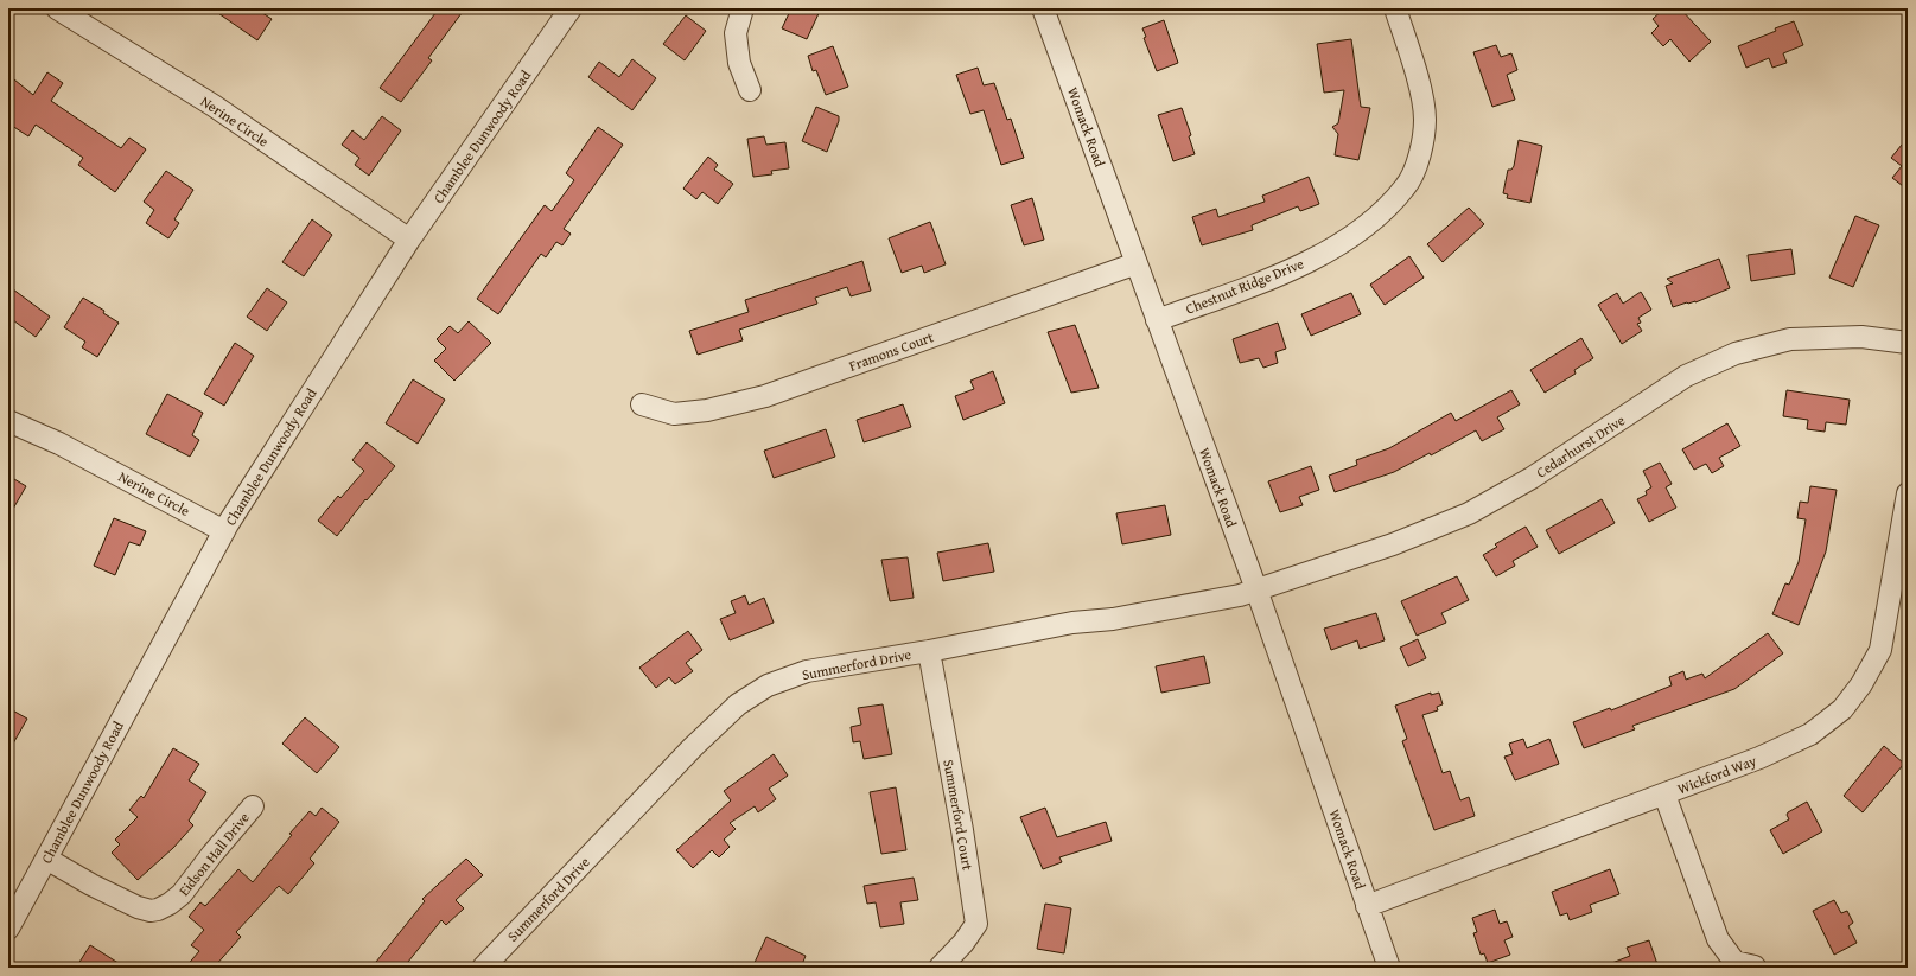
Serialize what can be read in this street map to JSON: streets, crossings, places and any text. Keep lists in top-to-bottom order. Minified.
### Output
{"streets":{"street":["Nerine Circle","Womack Road","Chamblee Dunwoody Road","Chestnut Ridge Drive","Framons Court","Cedarhurst Drive","Summerford Drive","Wickford Way","Summerford Court","Eidson Hall Drive"]},"crossings":[["Nerine Circle","Chamblee Dunwoody Road"],["Womack Road","Chestnut Ridge Drive"],["Womack Road","Framons Court"],["Womack Road","Cedarhurst Drive"],["Womack Road","Summerford Drive"],["Womack Road","Wickford Way"],["Chamblee Dunwoody Road","Eidson Hall Drive"],["Cedarhurst Drive","Summerford Drive"],["Summerford Drive","Summerford Court"]]}
